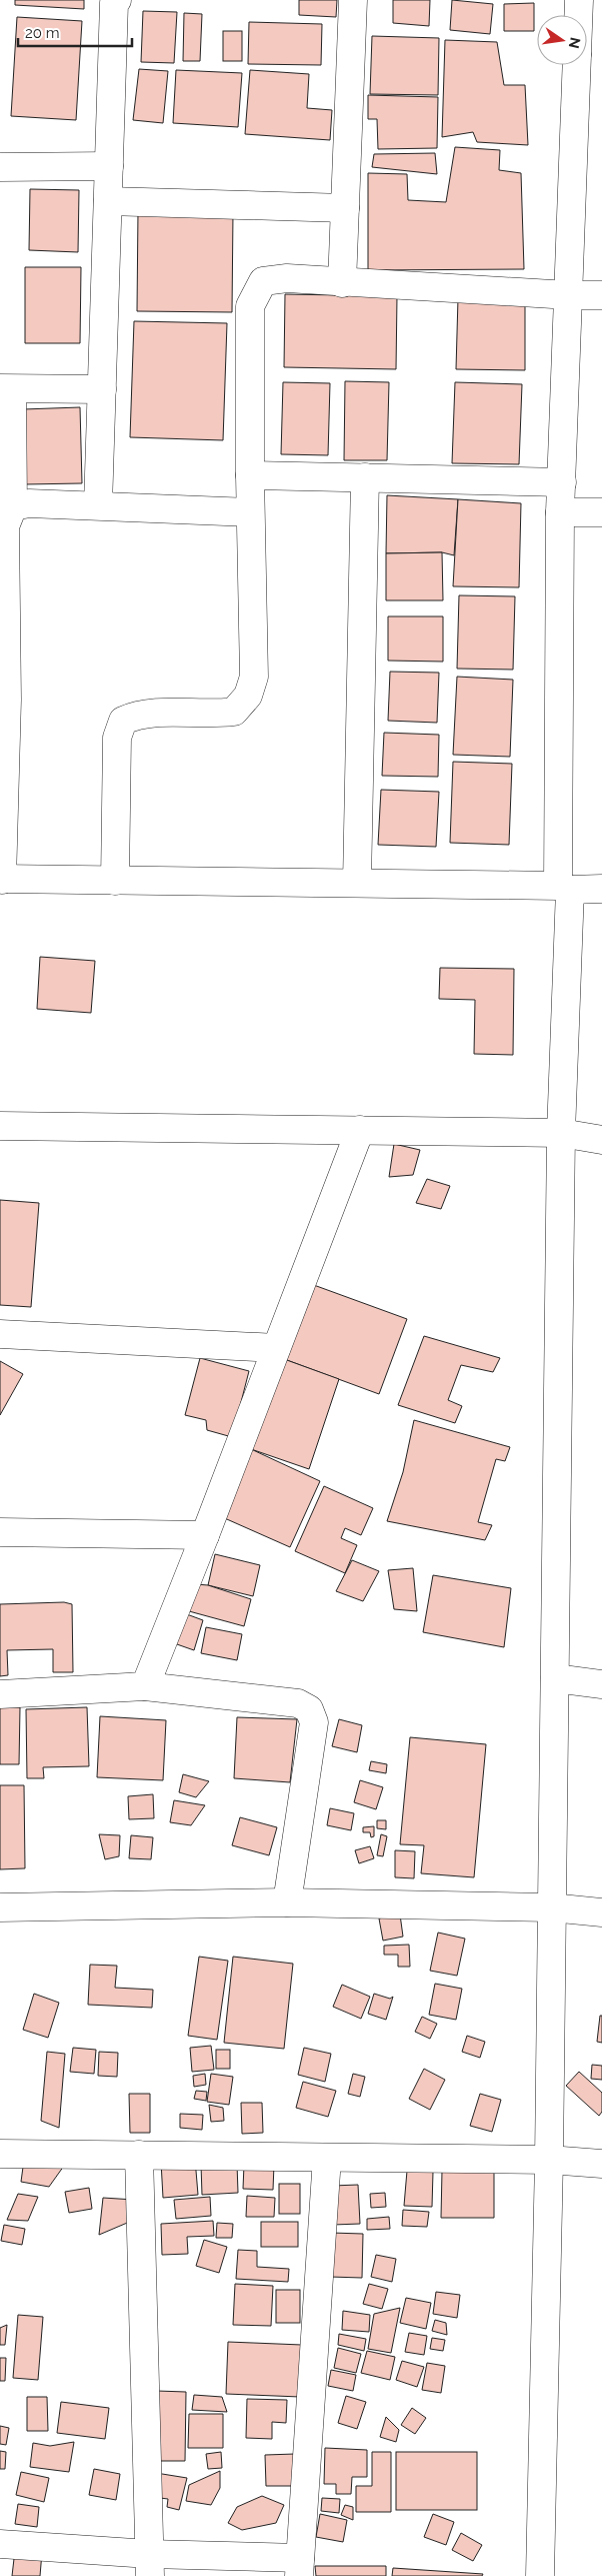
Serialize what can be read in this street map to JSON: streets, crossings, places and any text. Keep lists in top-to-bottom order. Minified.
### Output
{"scale_bar":"20 m","north":"right"}
